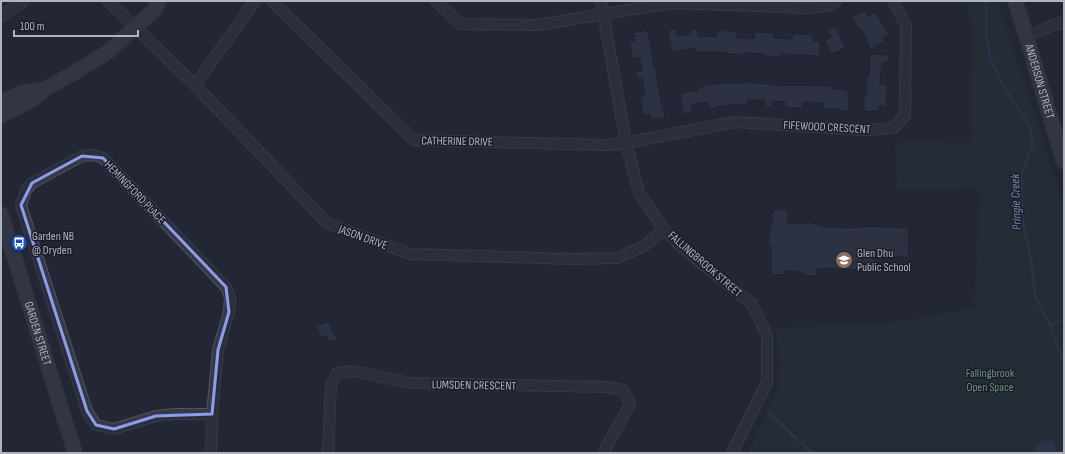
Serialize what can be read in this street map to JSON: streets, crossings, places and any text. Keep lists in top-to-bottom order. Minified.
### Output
{"streets":{"street":["ANDERSON STREET","FIFEWOOD CRESCENT","CATHERINE DRIVE","HEMINGFORD PLACE","JASON DRIVE","FALLINGBROOK STREET","GARDEN STREET","LUMSDEN CRESCENT"]},"crossings":[["FIFEWOOD CRESCENT","CATHERINE DRIVE"],["FIFEWOOD CRESCENT","FALLINGBROOK STREET"],["CATHERINE DRIVE","FALLINGBROOK STREET"],["JASON DRIVE","FALLINGBROOK STREET"]],"water":["Pringle Creek"],"parks":["Fallingbrook Open Space"],"places":{"bus stop":["Garden NB @ Dryden"],"school or university":["Glen Dhu Public School"]},"scale_bar":"100 m"}
